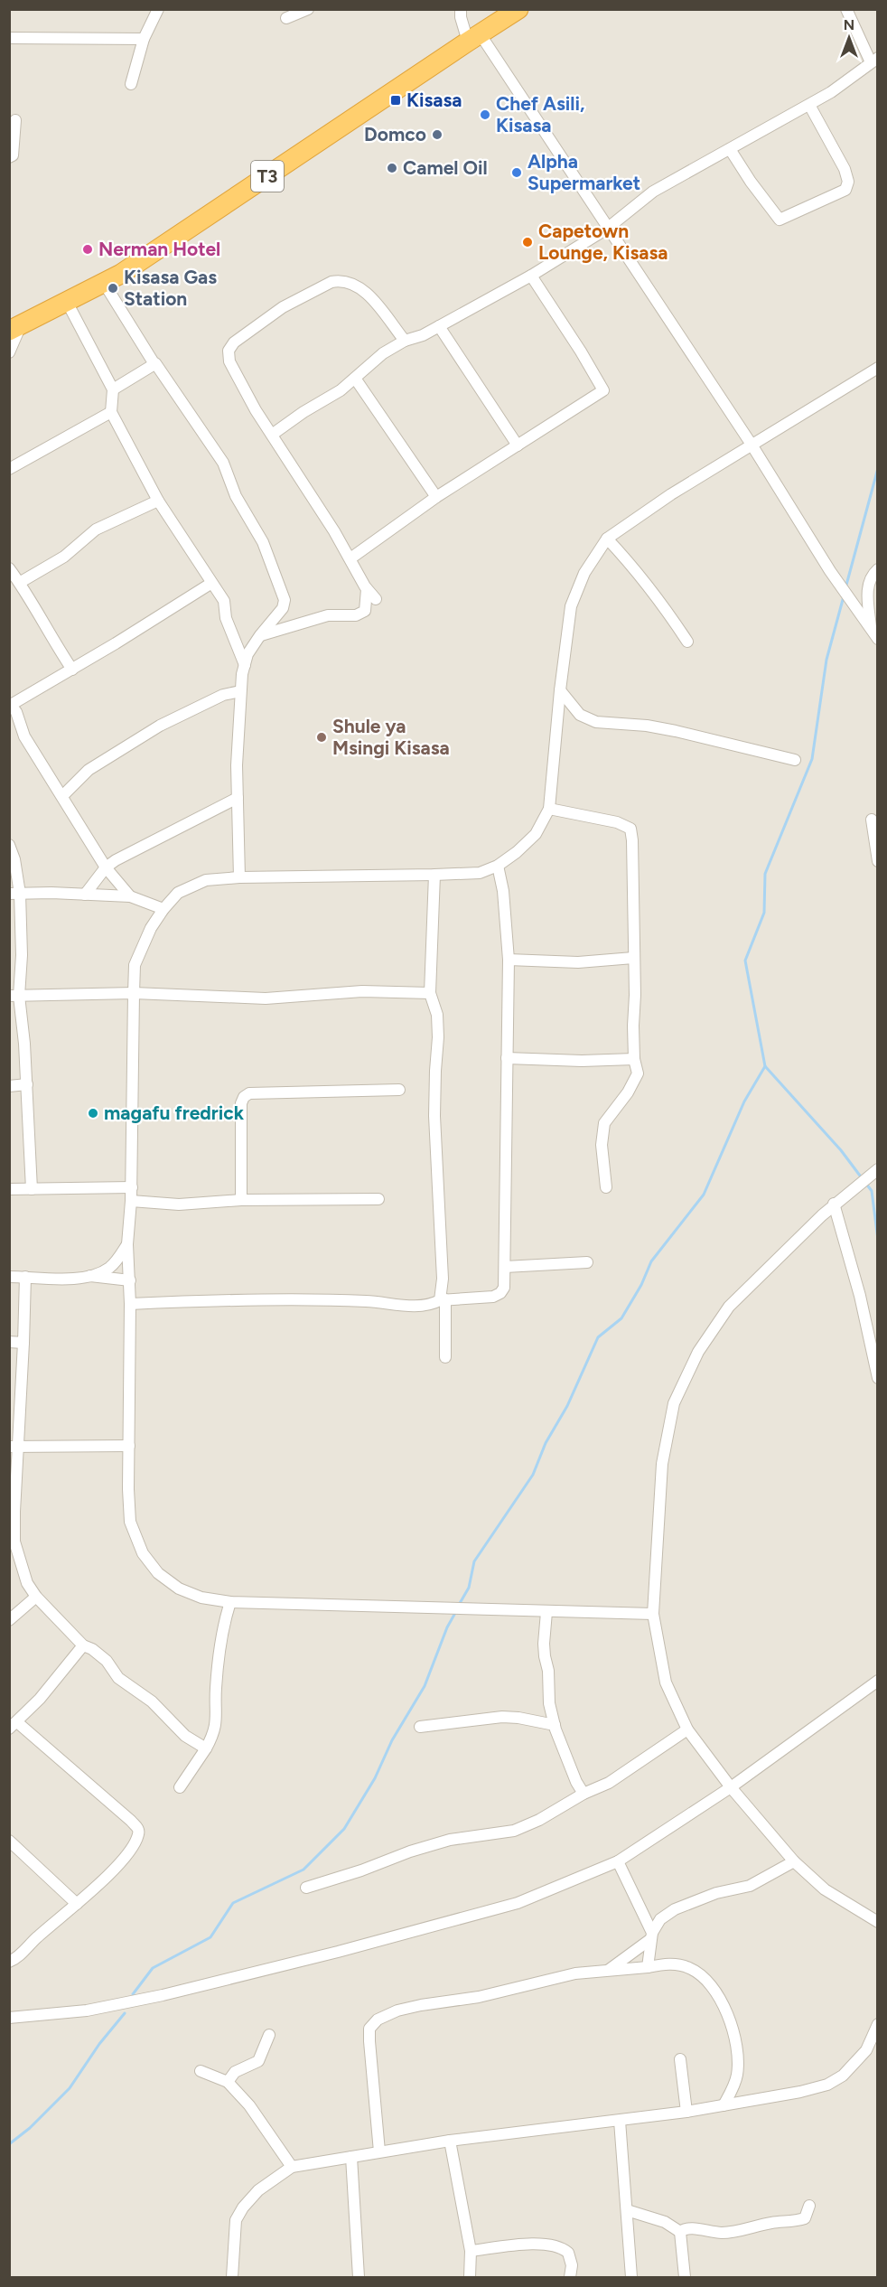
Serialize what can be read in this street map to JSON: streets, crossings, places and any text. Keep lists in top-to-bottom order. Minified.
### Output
{"streets":{"highway":["T3"]},"places":{"transit":["Kisasa"],"other":["Chef Asili, Kisasa","Domco","Camel Oil","Alpha Supermarket","Capetown Lounge, Kisasa","Nerman Hotel","Kisasa Gas Station","Shule ya Msingi Kisasa","magafu fredrick"]},"north":"top"}
